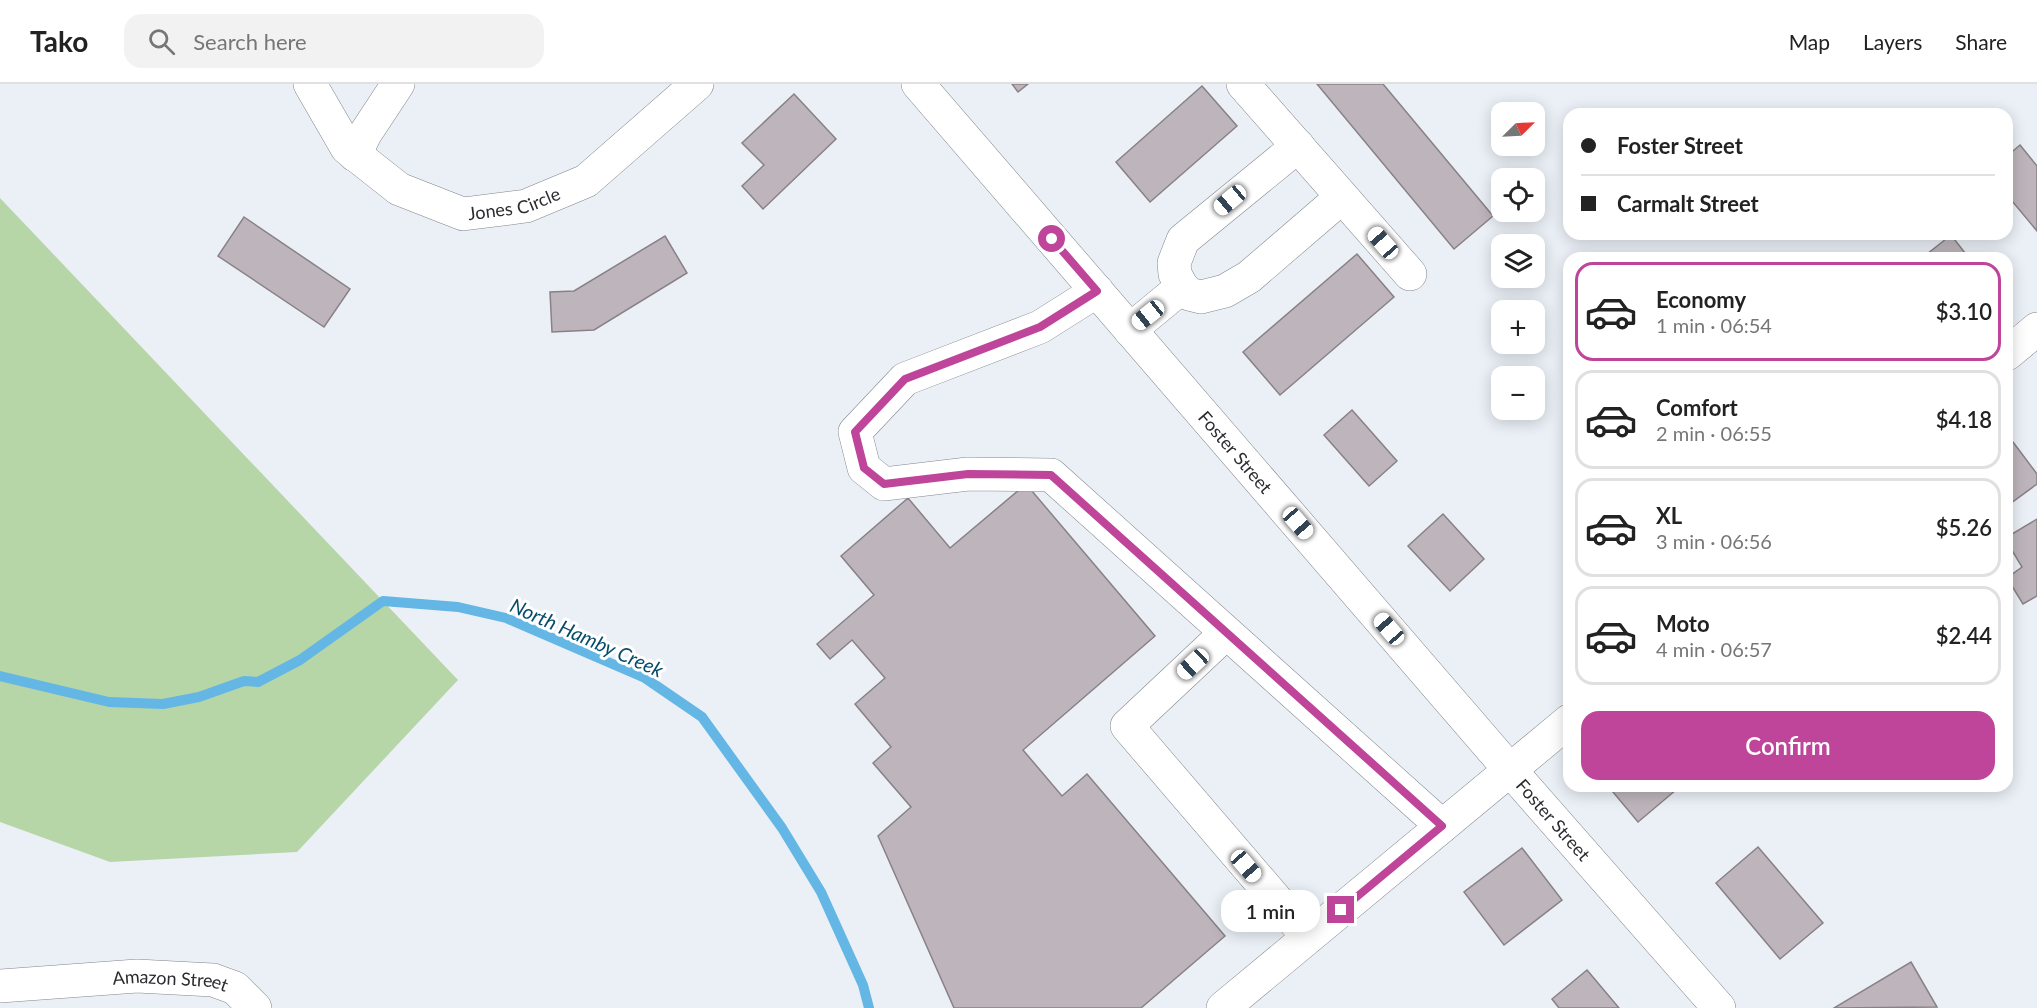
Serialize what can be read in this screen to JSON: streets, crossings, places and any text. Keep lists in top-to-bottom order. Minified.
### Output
{"streets":{"street":["Jones Circle","Foster Street","Amazon Street"]},"water":["North Hamby Creek"],"north":"top right","page":{"header":"Tako","search":"Search here","nav":["Map","Layers","Share"],"map_buttons":["+","−"],"banner":["Foster Street","Carmalt Street"],"list":[{"name":"Economy","note":"1 min · 06:54","value":"$3.10"},{"name":"Comfort","note":"2 min · 06:55","value":"$4.18"},{"name":"XL","note":"3 min · 06:56","value":"$5.26"},{"name":"Moto","note":"4 min · 06:57","value":"$2.44"}],"buttons":"Confirm","bubble":"1 min"}}
